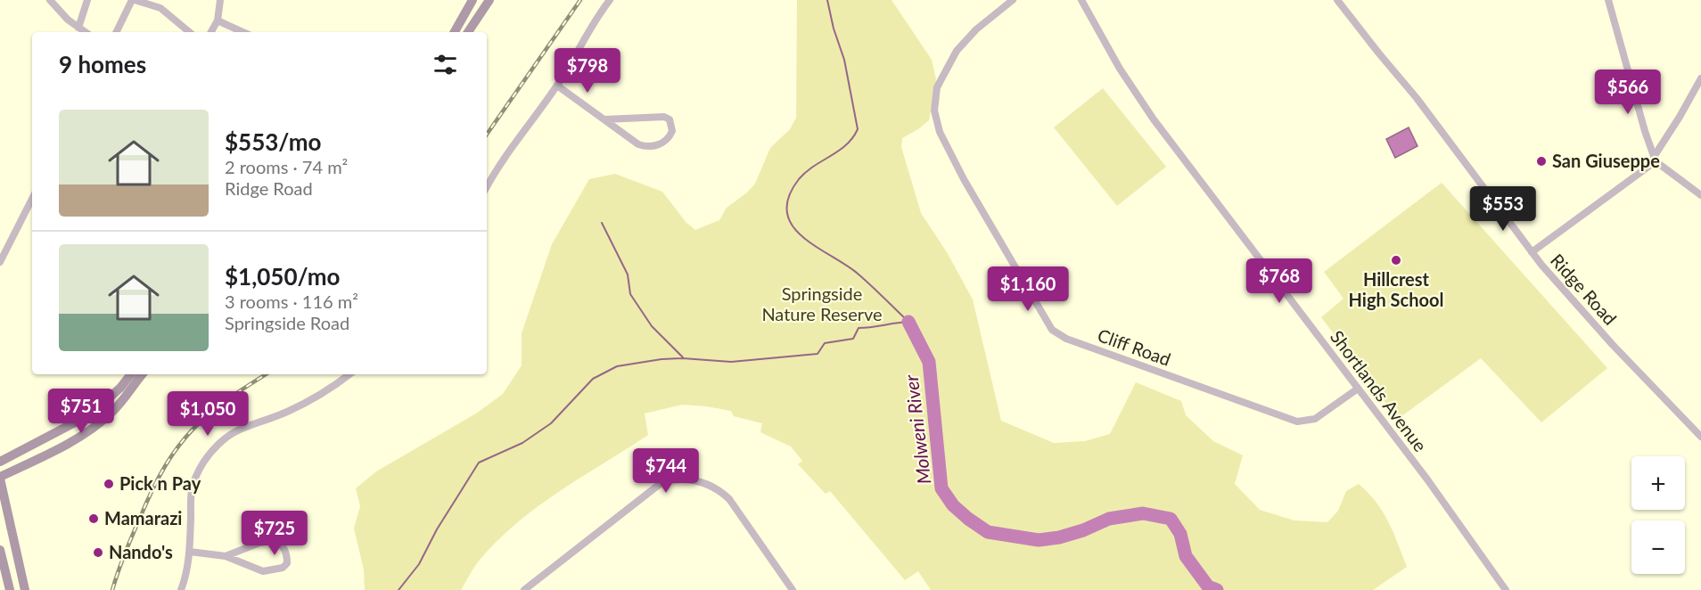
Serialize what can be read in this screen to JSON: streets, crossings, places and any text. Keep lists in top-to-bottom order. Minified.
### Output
{"streets":{"street":["Ridge Road","Cliff Road","Shortlands Avenue"]},"crossings":[["Cliff Road","Shortlands Avenue"]],"water":["Molweni River"],"parks":["Springside Nature Reserve"],"places":["San Giuseppe","Hillcrest High School","Pick n Pay","Mamarazi","Nando's"],"page":{"heading":"9 homes","price":["$798","$566","$553","$768","$1,160","$751","$1,050","$744","$725"],"list":[{"name":"$553/mo","note":"2 rooms · 74 m² · Ridge Road"},{"name":"$1,050/mo","note":"3 rooms · 116 m² · Springside Road"}],"map_buttons":["+","−"]}}
